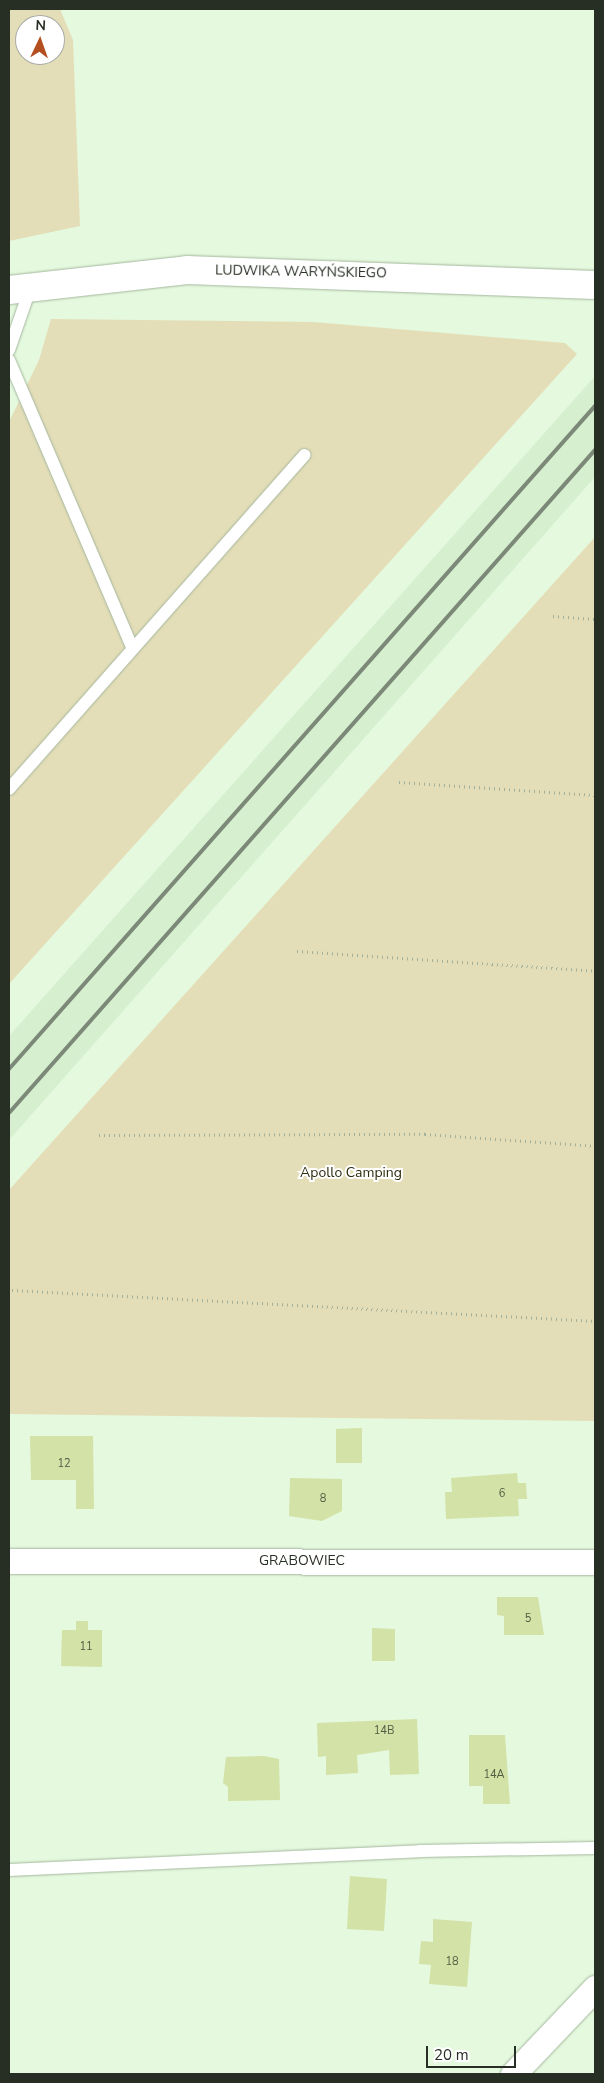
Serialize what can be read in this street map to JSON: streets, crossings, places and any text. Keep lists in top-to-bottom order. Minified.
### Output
{"streets":{"street":["LUDWIKA WARYŃSKIEGO","GRABOWIEC"]},"parks":["Apollo Camping"],"house_numbers":["12","6","8","5","11","14B","14A","18"],"scale_bar":"20 m","north":"top"}
